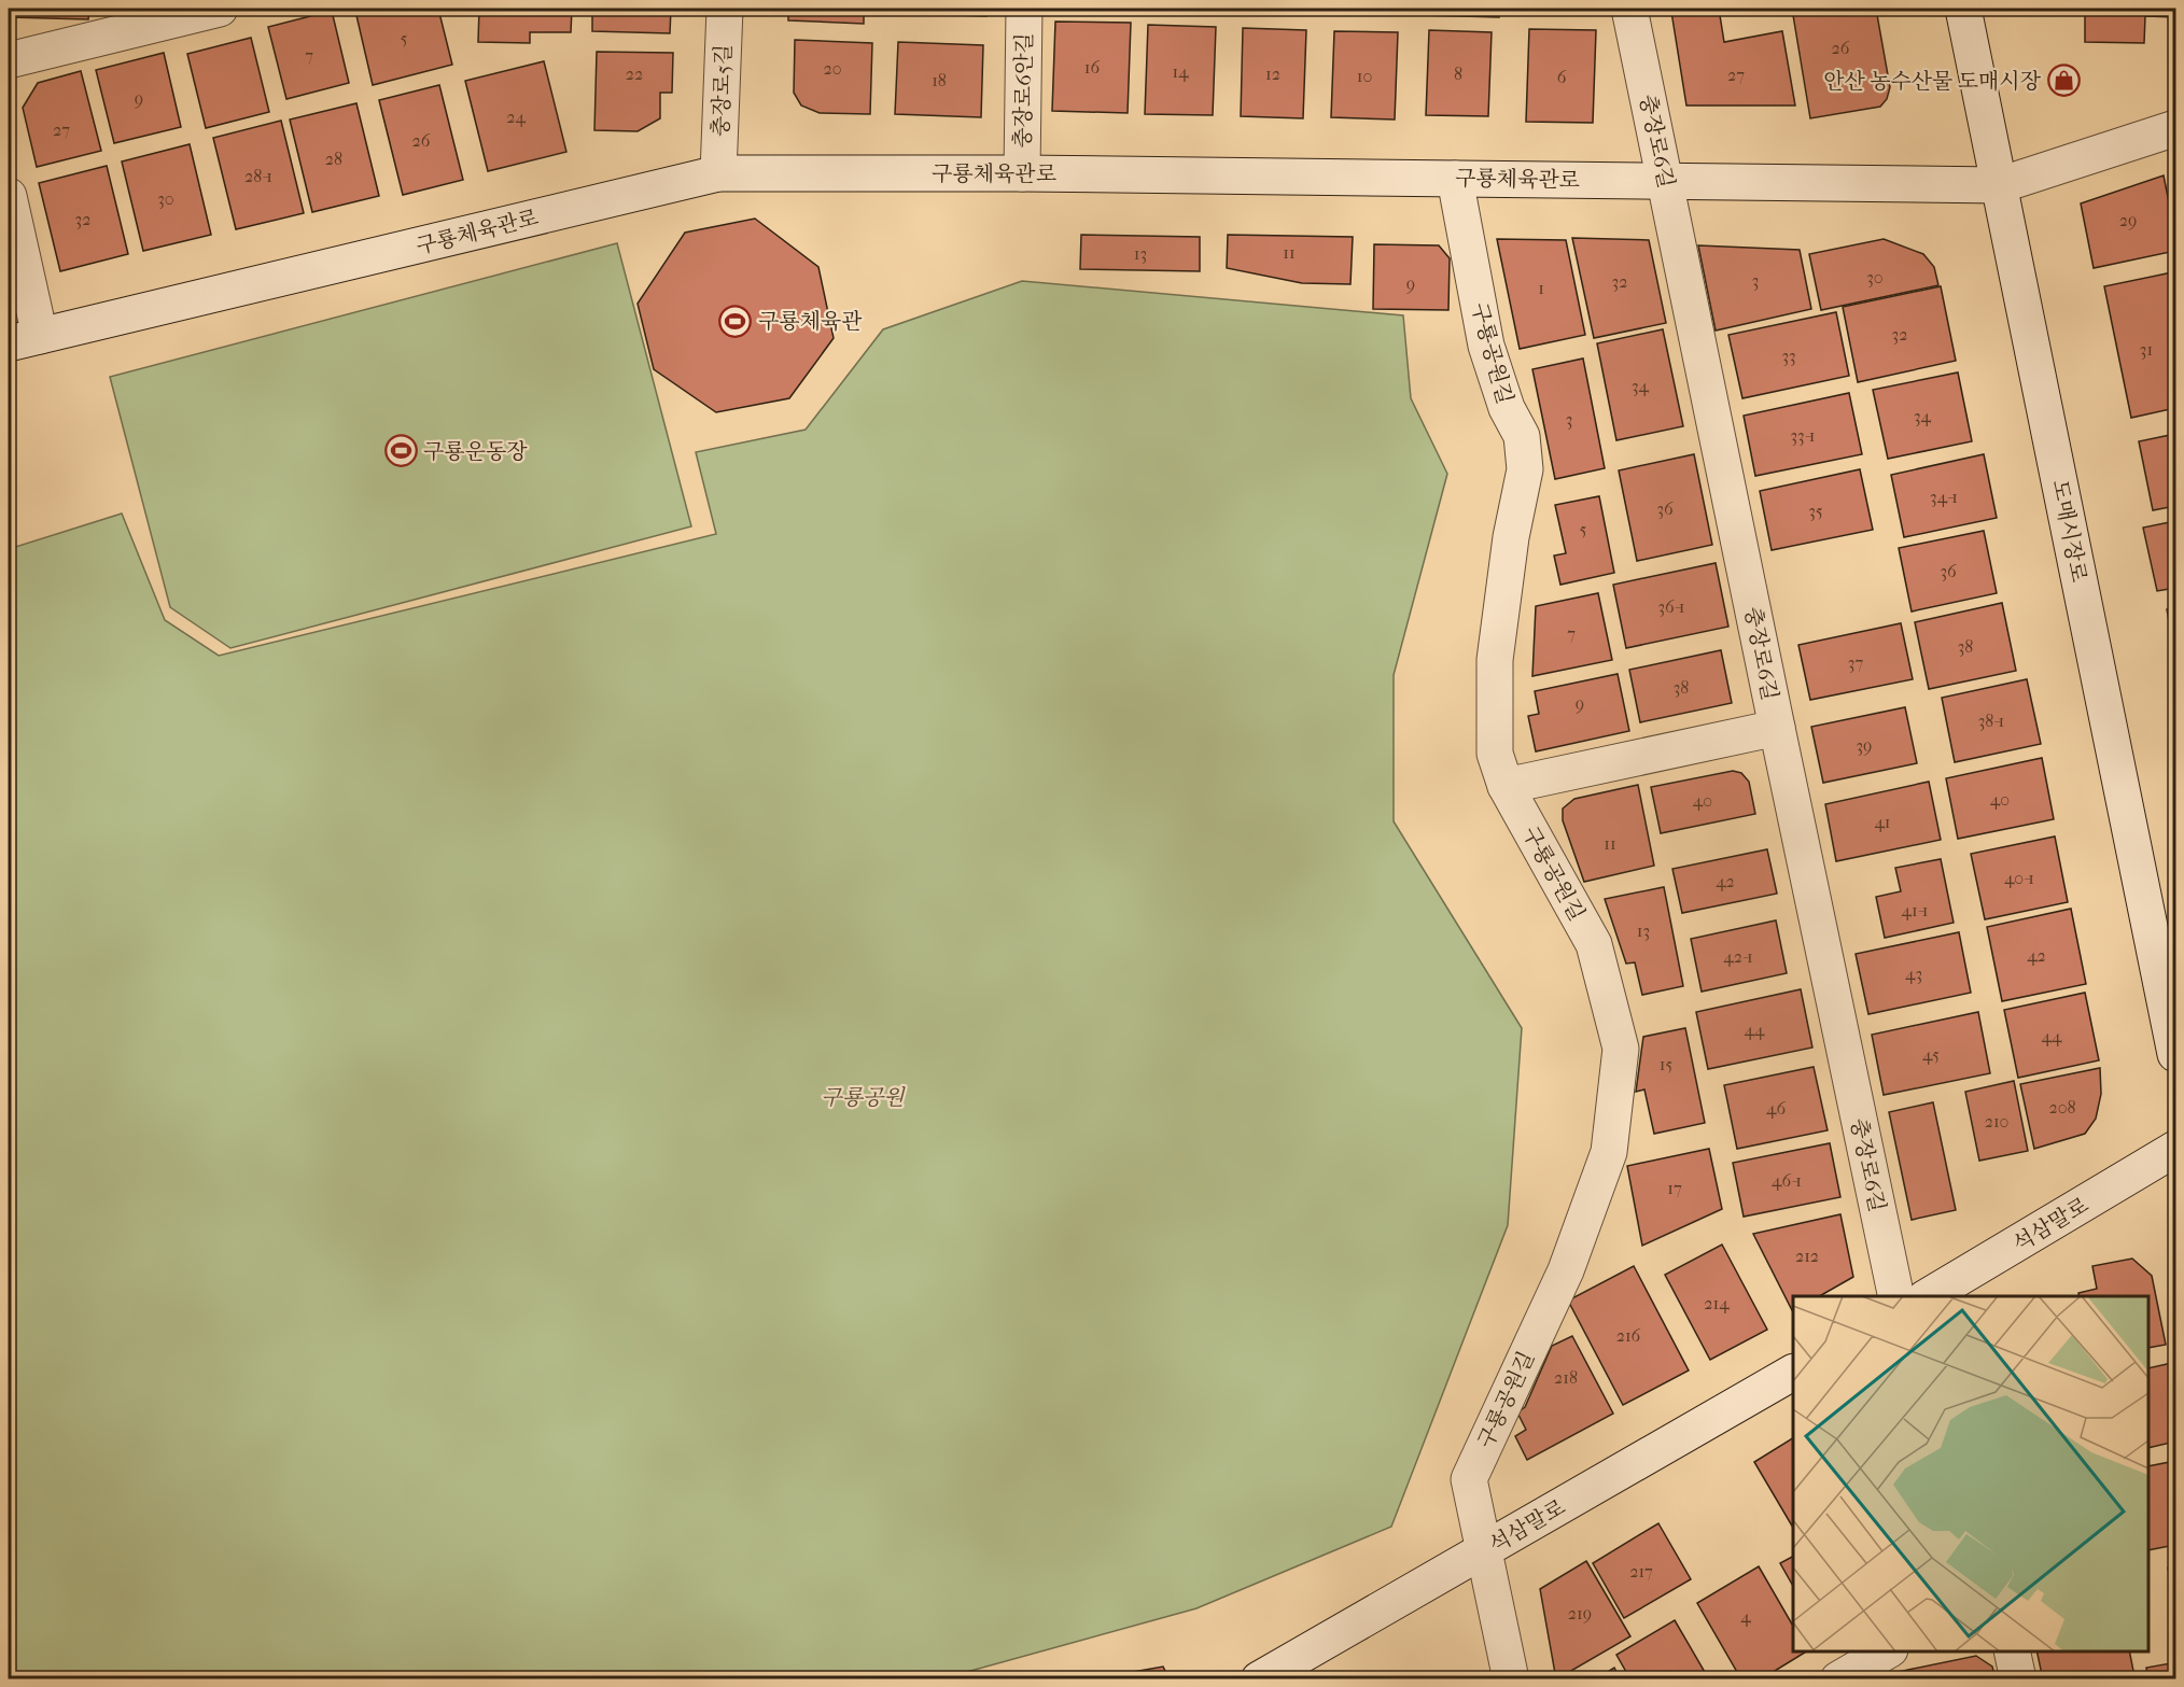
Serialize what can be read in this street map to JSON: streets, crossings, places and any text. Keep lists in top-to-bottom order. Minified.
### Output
{"streets":{"street":["충장로5길","충장로6안길","충장로6길","구룡체육관로","구룡공원길","도매시장로","석삼말로"]},"crossings":[["충장로5길","구룡체육관로"],["충장로6안길","구룡체육관로"],["충장로6길","구룡체육관로"],["구룡체육관로","구룡공원길"],["구룡체육관로","도매시장로"],["구룡공원길","석삼말로"]],"parks":["구룡공원"],"places":{"shop":["안산 농수산물 도매시장"],"sports":["구룡체육관","구룡운동장"]},"house_numbers":["5","26","7","16","20","14","22","12","8","27","10","6","18","9","24","27","26","28","28-1","30","32","29","11","13","30","3","32","9","1","32","31","33","34","34","3","33-1","34-1","36","35","5","36","36-1","7","38","37","38","9","38-1","39","40","40","41","11","40-1","42","41-1","13","42","42-1","43","44","44","45","15","208","46","210","46-1","17","212","214","216","218","217","219","4"]}
